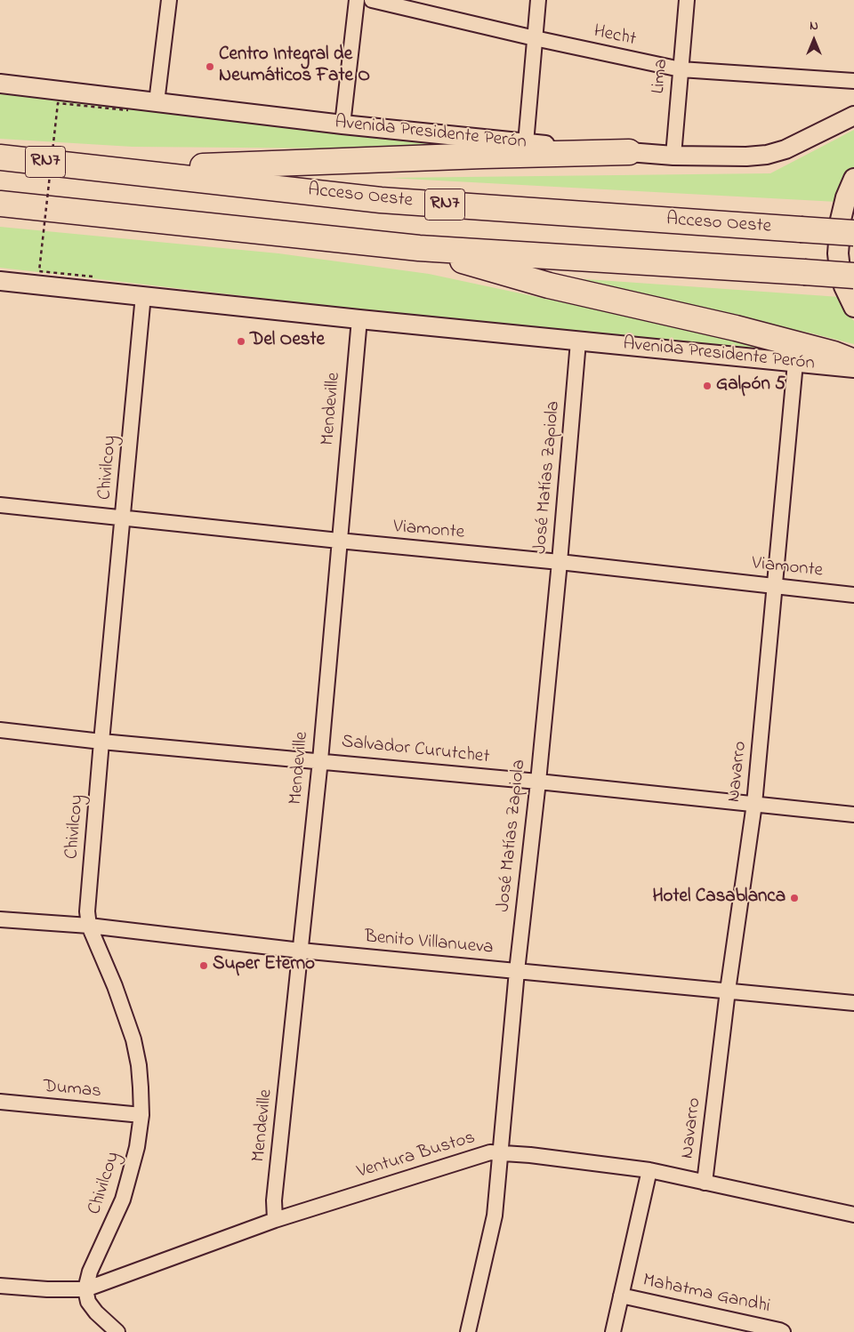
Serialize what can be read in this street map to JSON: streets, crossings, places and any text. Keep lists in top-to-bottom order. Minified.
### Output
{"streets":{"highway":["RN7","Acceso Oeste"],"street":["Hecht","Lima","Avenida Presidente Perón","Mendeville","Chivilcoy","José Matías Zapiola","Viamonte","Salvador Curutchet","Navarro","Benito Villanueva","Dumas","Ventura Bustos","Mahatma Gandhi"]},"crossings":[["Hecht","Lima"],["Lima","Avenida Presidente Perón"],["Avenida Presidente Perón","Mendeville"],["Avenida Presidente Perón","Chivilcoy"],["Avenida Presidente Perón","José Matías Zapiola"],["Avenida Presidente Perón","Navarro"],["Mendeville","Viamonte"],["Mendeville","Salvador Curutchet"],["Mendeville","Benito Villanueva"],["Mendeville","Ventura Bustos"],["Chivilcoy","Viamonte"],["Chivilcoy","Salvador Curutchet"],["Chivilcoy","Benito Villanueva"],["Chivilcoy","Dumas"],["Chivilcoy","Ventura Bustos"],["José Matías Zapiola","Viamonte"],["José Matías Zapiola","Salvador Curutchet"],["José Matías Zapiola","Benito Villanueva"],["José Matías Zapiola","Ventura Bustos"],["Viamonte","Navarro"],["Salvador Curutchet","Navarro"],["Navarro","Benito Villanueva"],["Navarro","Ventura Bustos"]],"places":["Centro Integral de Neumáticos Fate O","Del Oeste","Galpón 5","Hotel Casablanca","Super Eterno"],"north":"top"}
